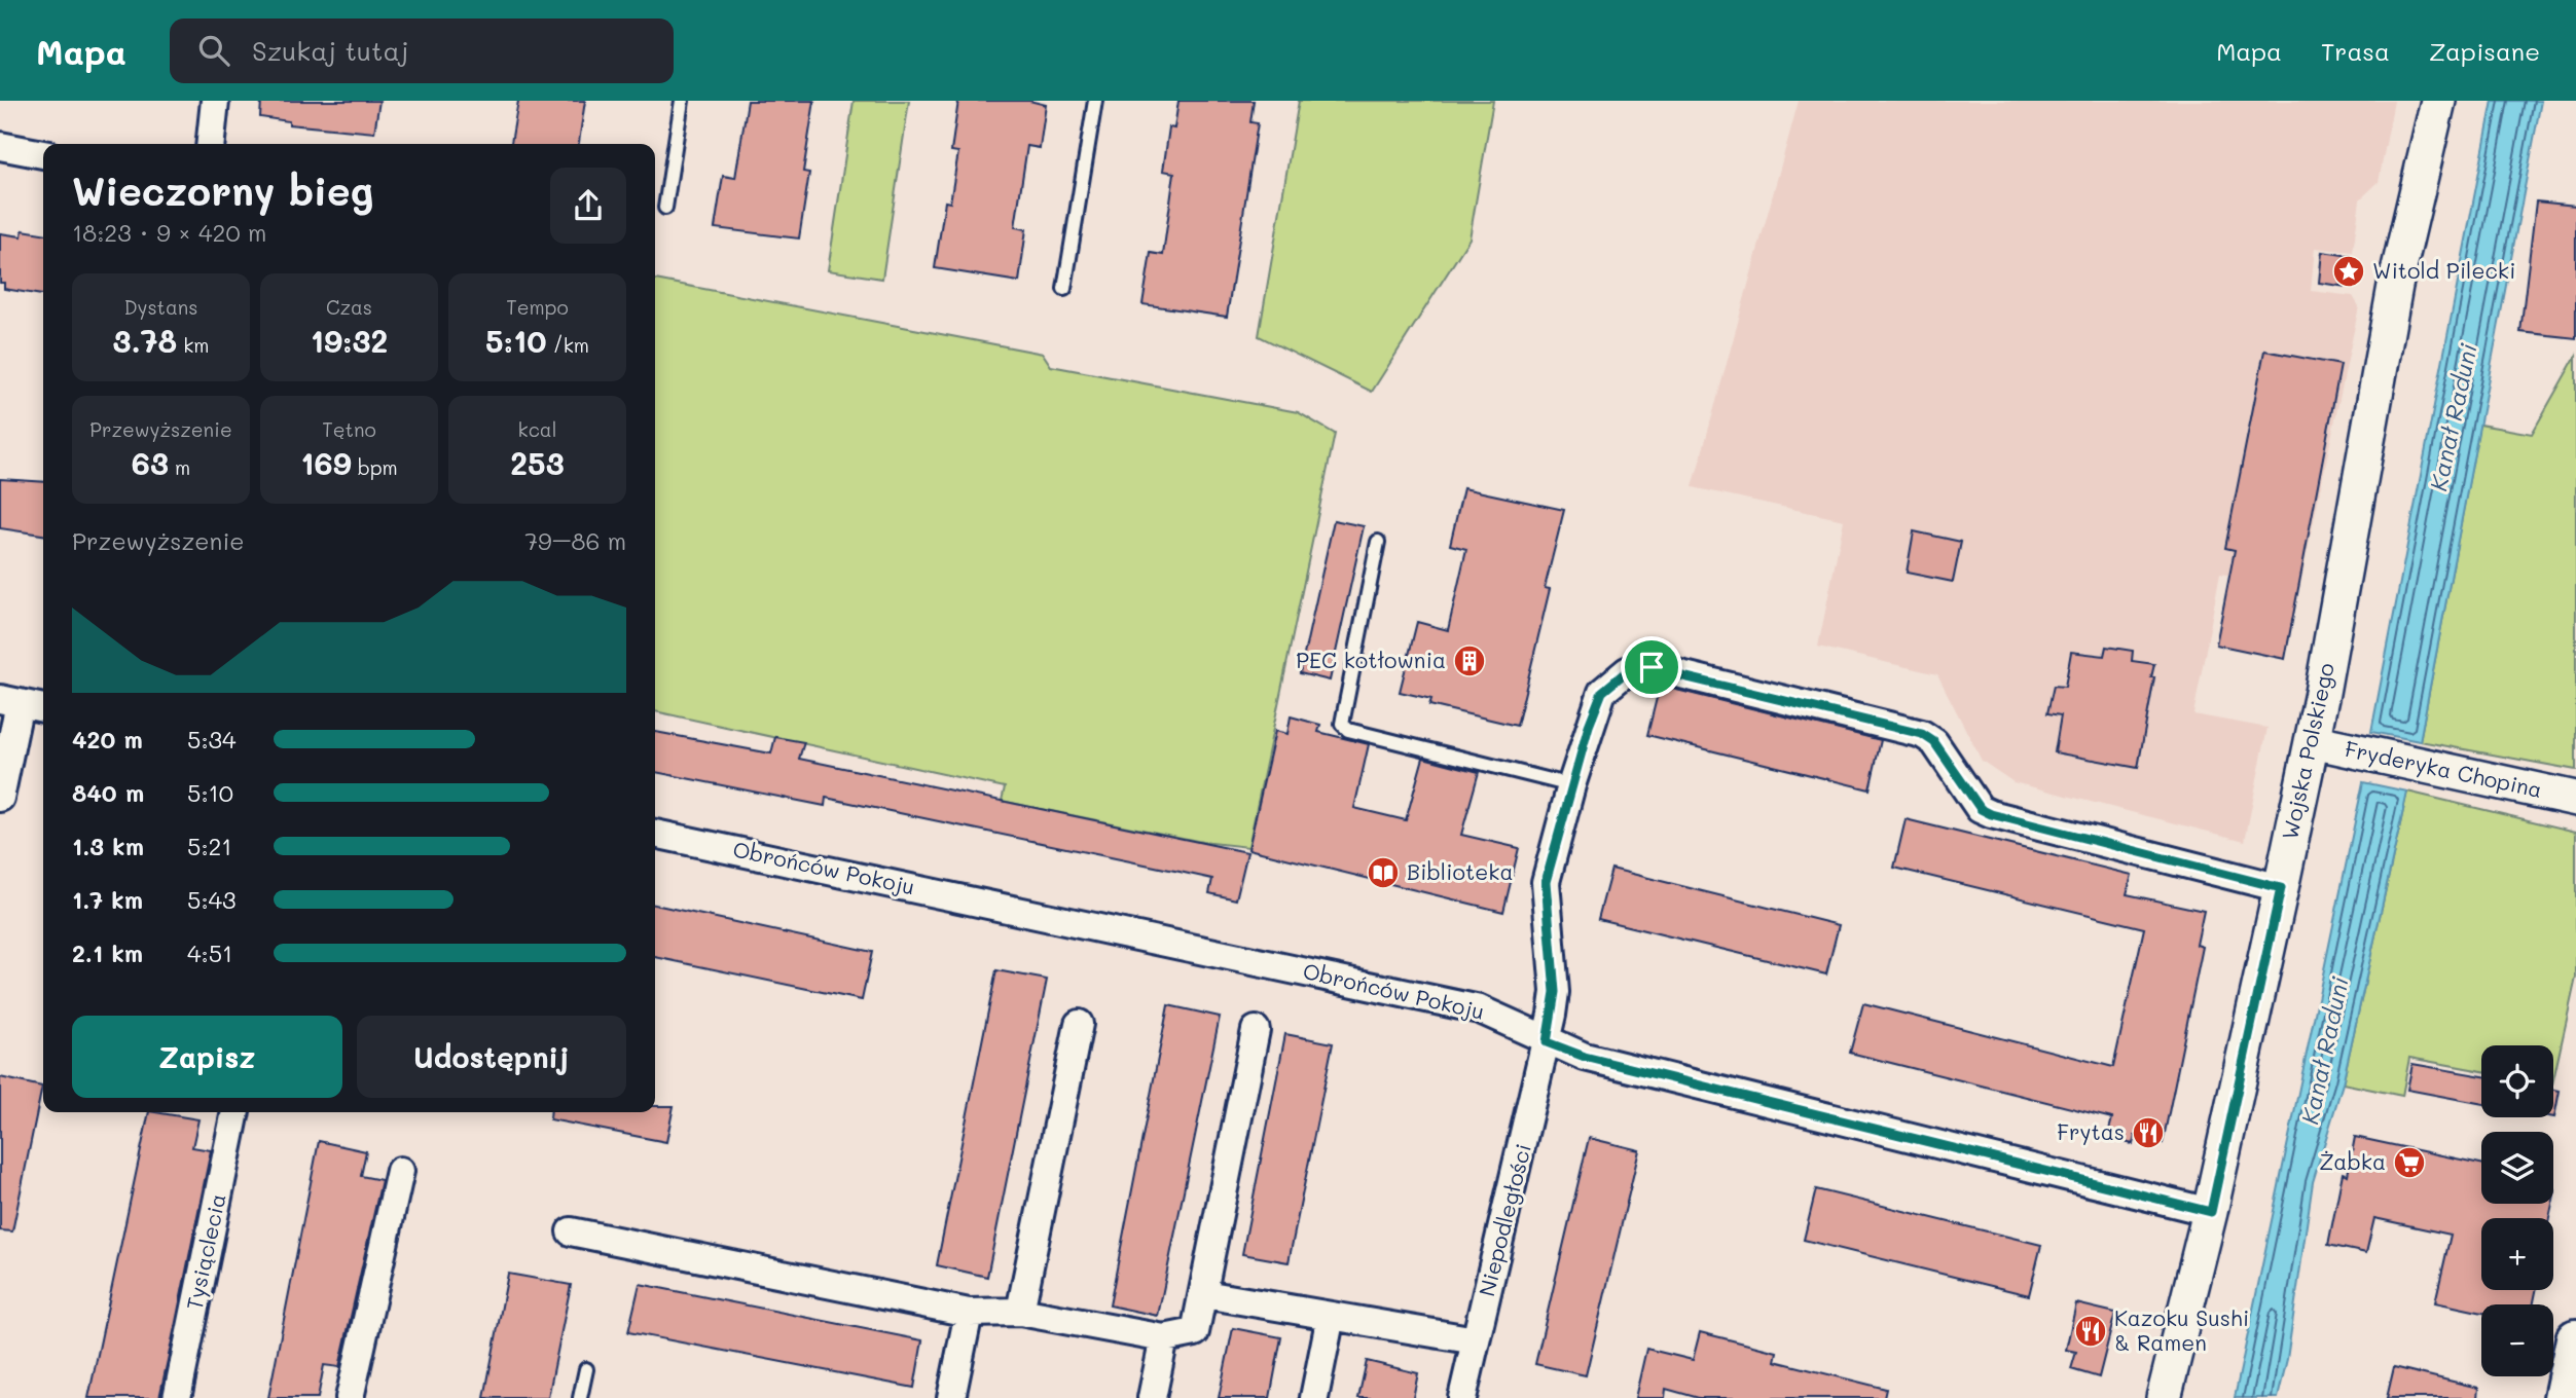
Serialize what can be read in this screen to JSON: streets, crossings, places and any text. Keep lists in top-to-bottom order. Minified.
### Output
{"streets":{"street":["Wojska Polskiego","Fryderyka Chopina","Obrońców Pokoju","Niepodległości","Tysiąclecia"]},"crossings":[["Wojska Polskiego","Fryderyka Chopina"],["Wojska Polskiego","Obrońców Pokoju"],["Wojska Polskiego","Niepodległości"],["Obrońców Pokoju","Niepodległości"]],"water":["Kanał Raduni"],"places":{"place":["Witold Pilecki"],"building":["PEC kotłownia"],"library":["Biblioteka"],"restaurant":["Frytas","Kazoku Sushi & Ramen"],"supermarket":["Żabka"]},"page":{"header":"Mapa","search":"Szukaj tutaj","nav":["Mapa","Trasa","Zapisane"],"heading":["Wieczorny bieg","18:23 · 9 × 420 m"],"stats":[["Dystans","3.78 km"],["Czas","19:32"],["Tempo","5:10 /km"],["Przewyższenie","63 m"],["Tętno","169 bpm"],["kcal","253"]],"chart":["Przewyższenie","79–86 m"],"list":[{"name":"420 m","note":"5:34"},{"name":"840 m","note":"5:10"},{"name":"1.3 km","note":"5:21"},{"name":"1.7 km","note":"5:43"},{"name":"2.1 km","note":"4:51"}],"buttons":["Zapisz","Udostępnij"],"map_buttons":["+","−"]}}
